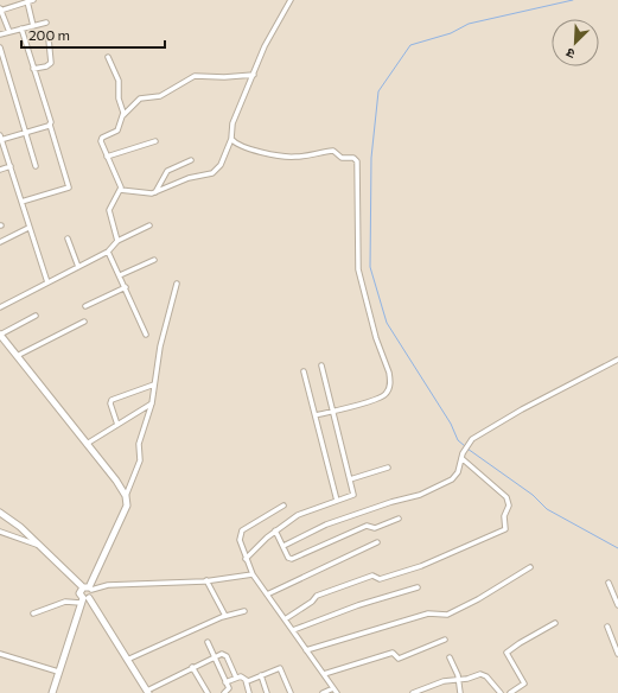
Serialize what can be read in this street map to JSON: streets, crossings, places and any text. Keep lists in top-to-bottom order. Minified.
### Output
{"scale_bar":"200 m","north":"bottom left"}
